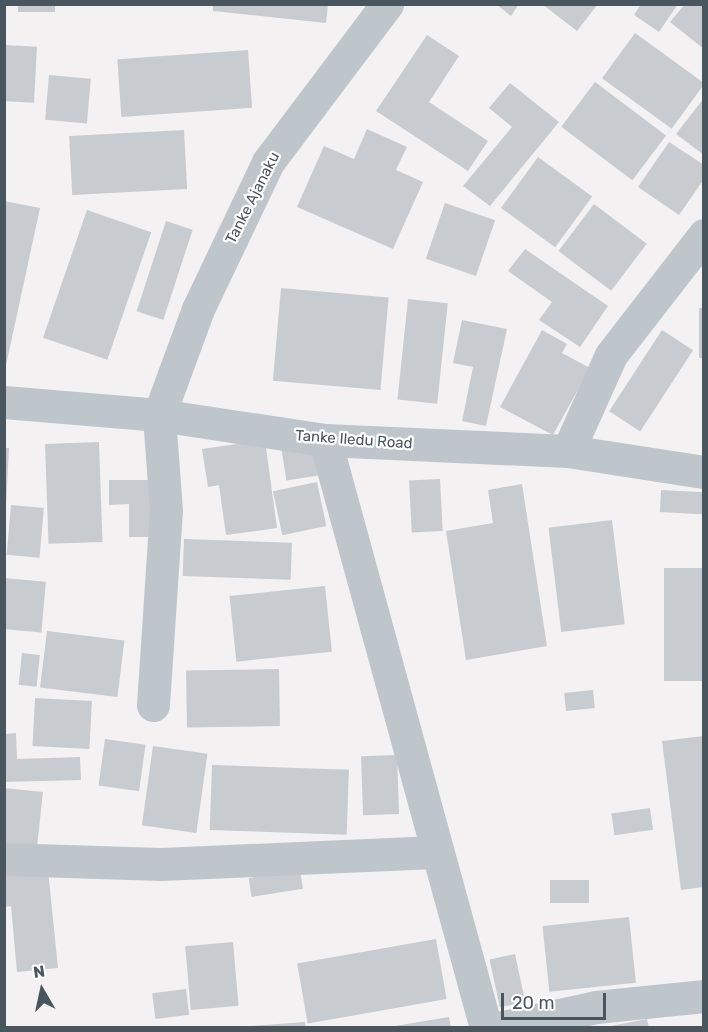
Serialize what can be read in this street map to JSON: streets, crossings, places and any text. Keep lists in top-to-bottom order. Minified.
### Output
{"streets":{"street":["Tanke Ajanaku","Tanke Iledu Road"]},"crossings":[["Tanke Ajanaku","Tanke Iledu Road"]],"scale_bar":"20 m","north":"top"}
